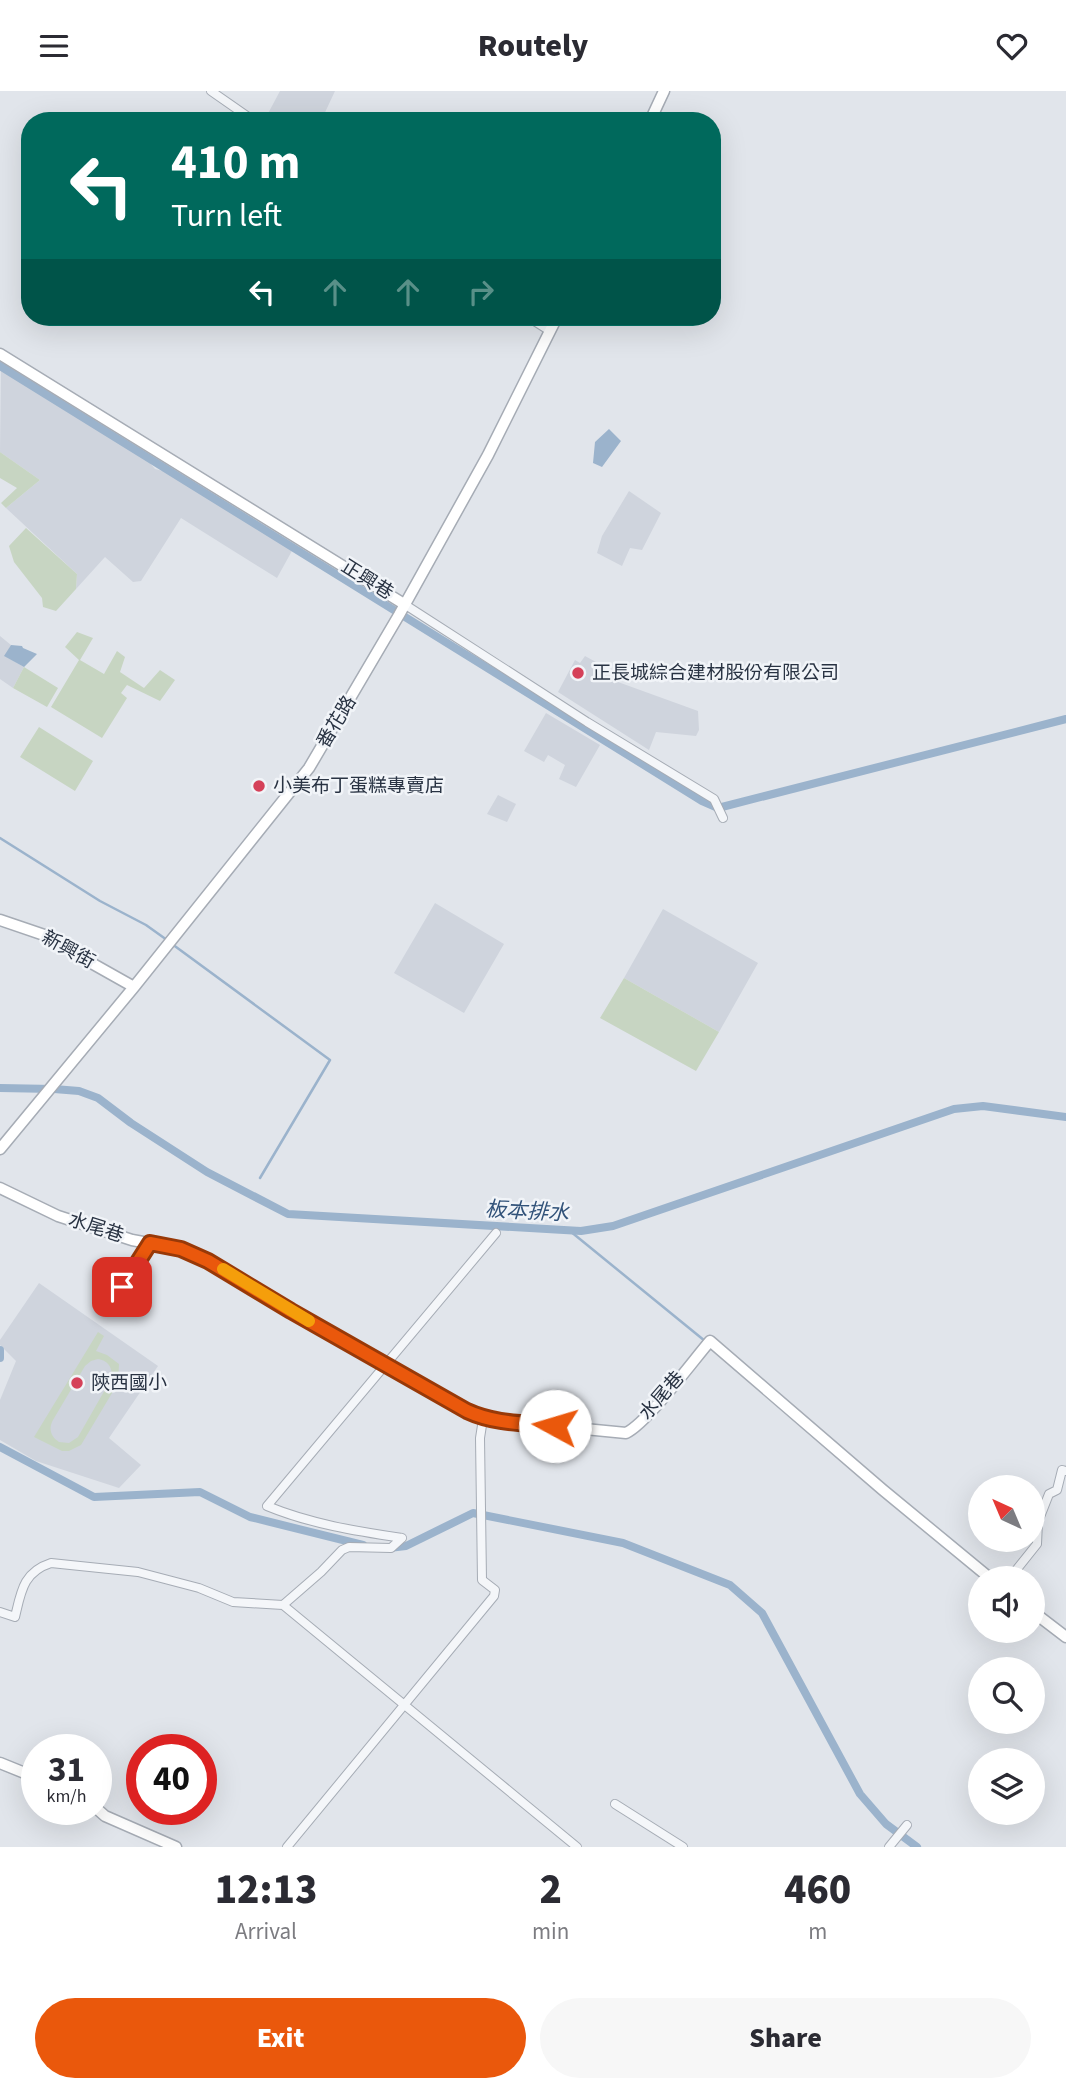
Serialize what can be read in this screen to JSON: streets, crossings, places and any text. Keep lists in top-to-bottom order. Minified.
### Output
{"streets":{"street":["正興巷","番花路","新興街","水尾巷"]},"crossings":[["正興巷","番花路"],["番花路","新興街"]],"water":["板本排水"],"places":["正長城綜合建材股份有限公司","小美布丁蛋糕專賣店","陝西國小"],"north":"top left","page":{"header":"Routely","turn":["410 m","Turn left"],"speed":"31 km/h","limit":"40","eta":["12:13","Arrival","2","min","460","m"],"buttons":["Exit","Share"]}}
